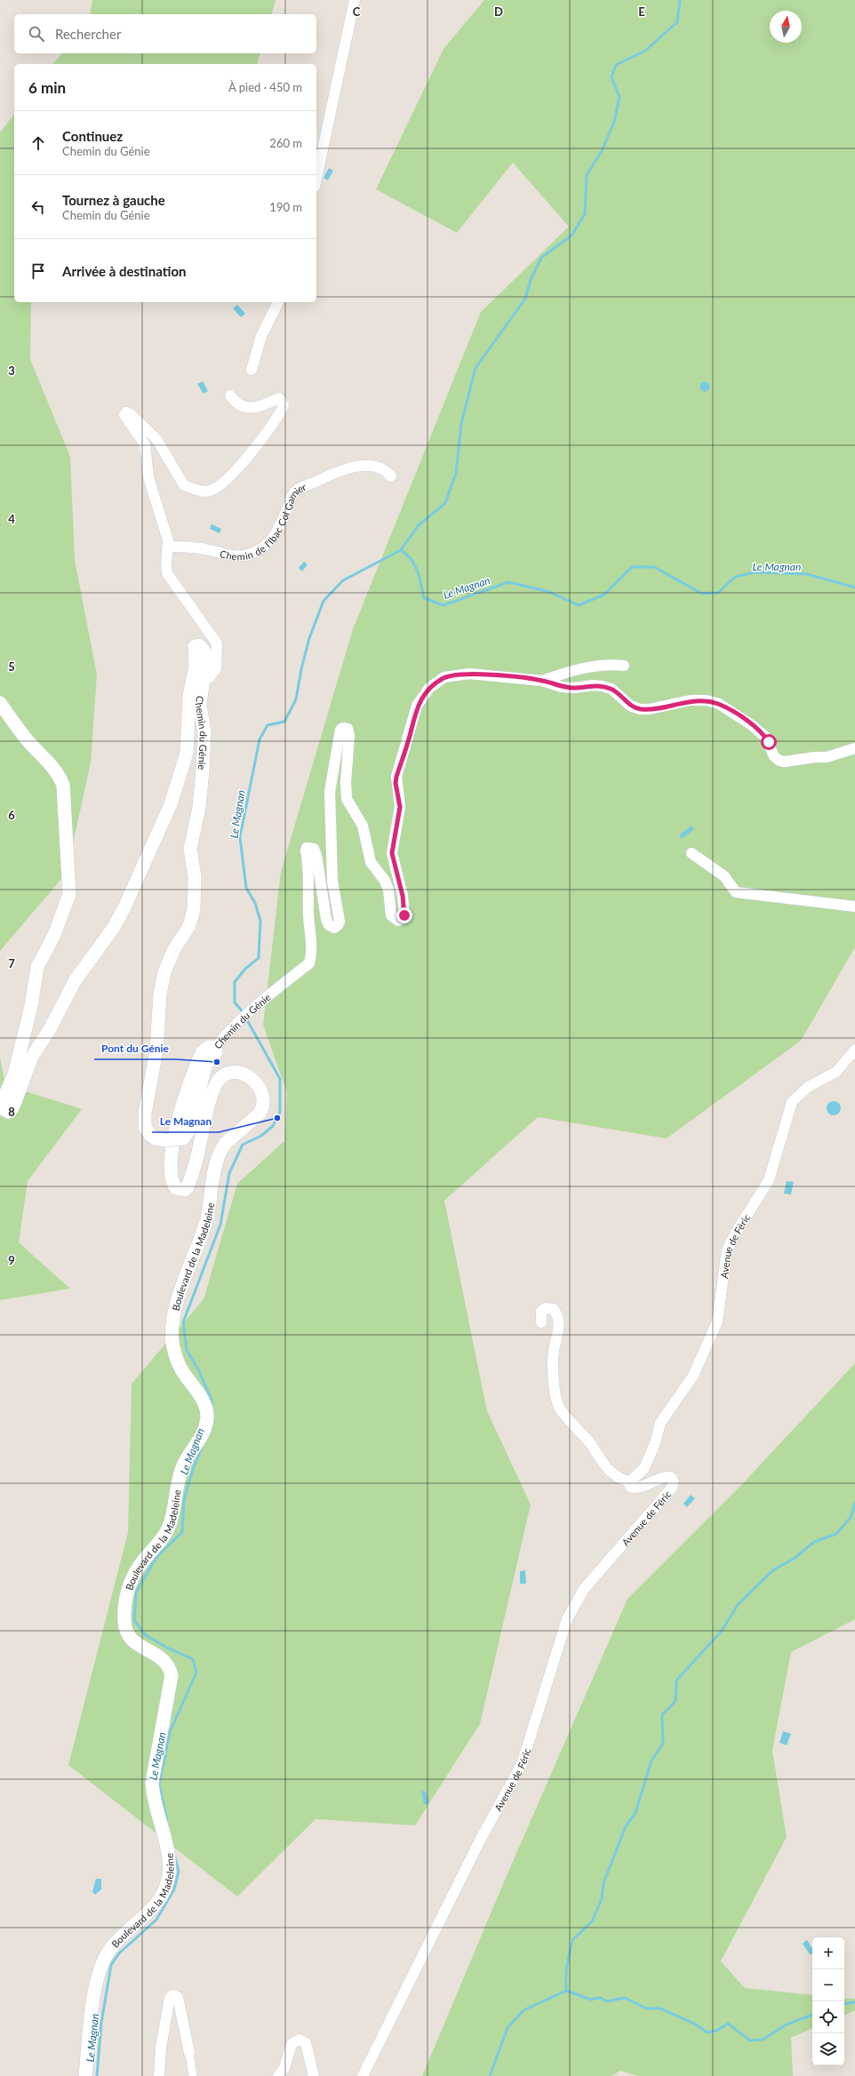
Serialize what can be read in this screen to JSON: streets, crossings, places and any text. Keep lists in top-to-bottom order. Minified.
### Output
{"streets":{"street":["Chemin de l'Ibac Col Garnier","Chemin du Génie","Avenue de Féric","Boulevard de la Madeleine"]},"crossings":[["Chemin du Génie","Boulevard de la Madeleine"]],"water":["Le Magnan"],"places":["Pont du Génie","Le Magnan"],"north":"top","page":{"search":"Rechercher","heading":["6 min","À pied · 450 m"],"list":[["Continuez","Chemin du Génie","260 m"],["Tournez à gauche","Chemin du Génie","190 m"],"Arrivée à destination"],"map_buttons":["+","−"]},"grid":{"columns":["C","D","E"],"rows":["3","4","5","6","7","8","9"]}}
